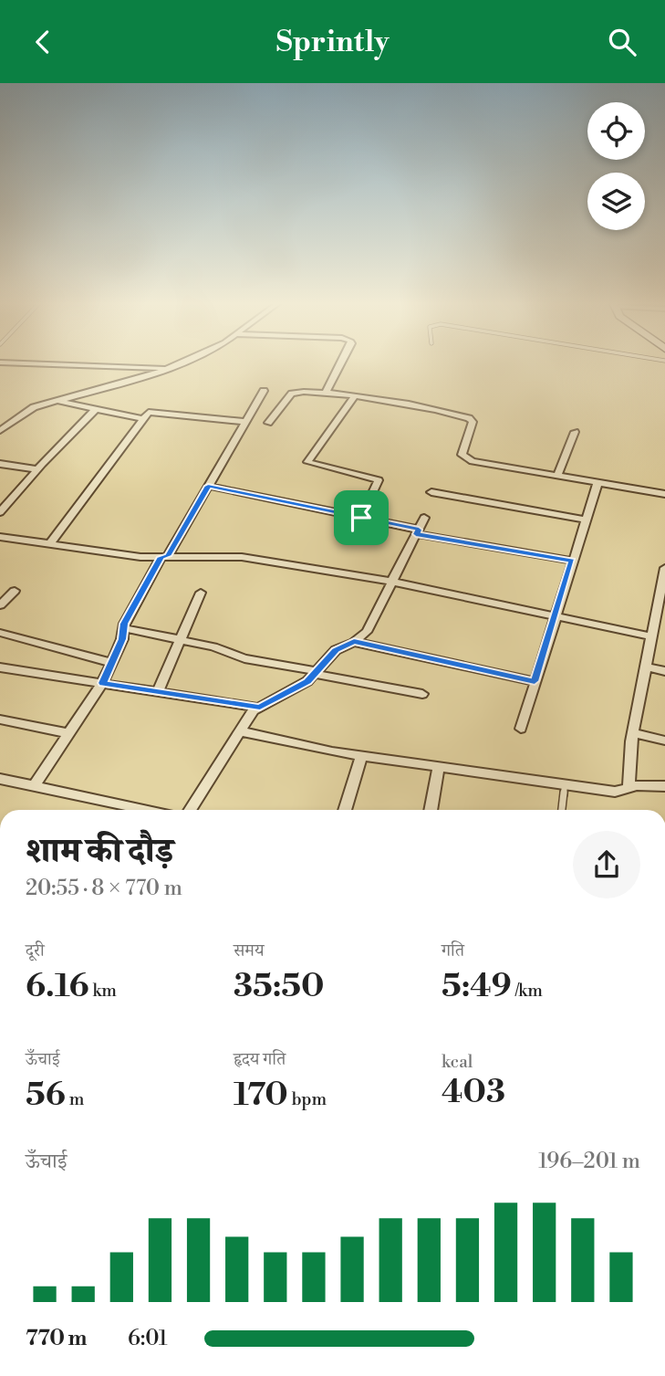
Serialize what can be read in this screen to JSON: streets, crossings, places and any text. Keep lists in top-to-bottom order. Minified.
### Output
{"page":{"header":"Sprintly","heading":["शाम की दौड़","20:55 · 8 × 770 m"],"stats":[["दूरी","6.16 km"],["समय","35:50"],["गति","5:49 /km"],["ऊँचाई","56 m"],["हृदय गति","170 bpm"],["kcal","403"]],"chart":["ऊँचाई","196–201 m"],"list":[{"name":"770 m","note":"6:01"}]}}
